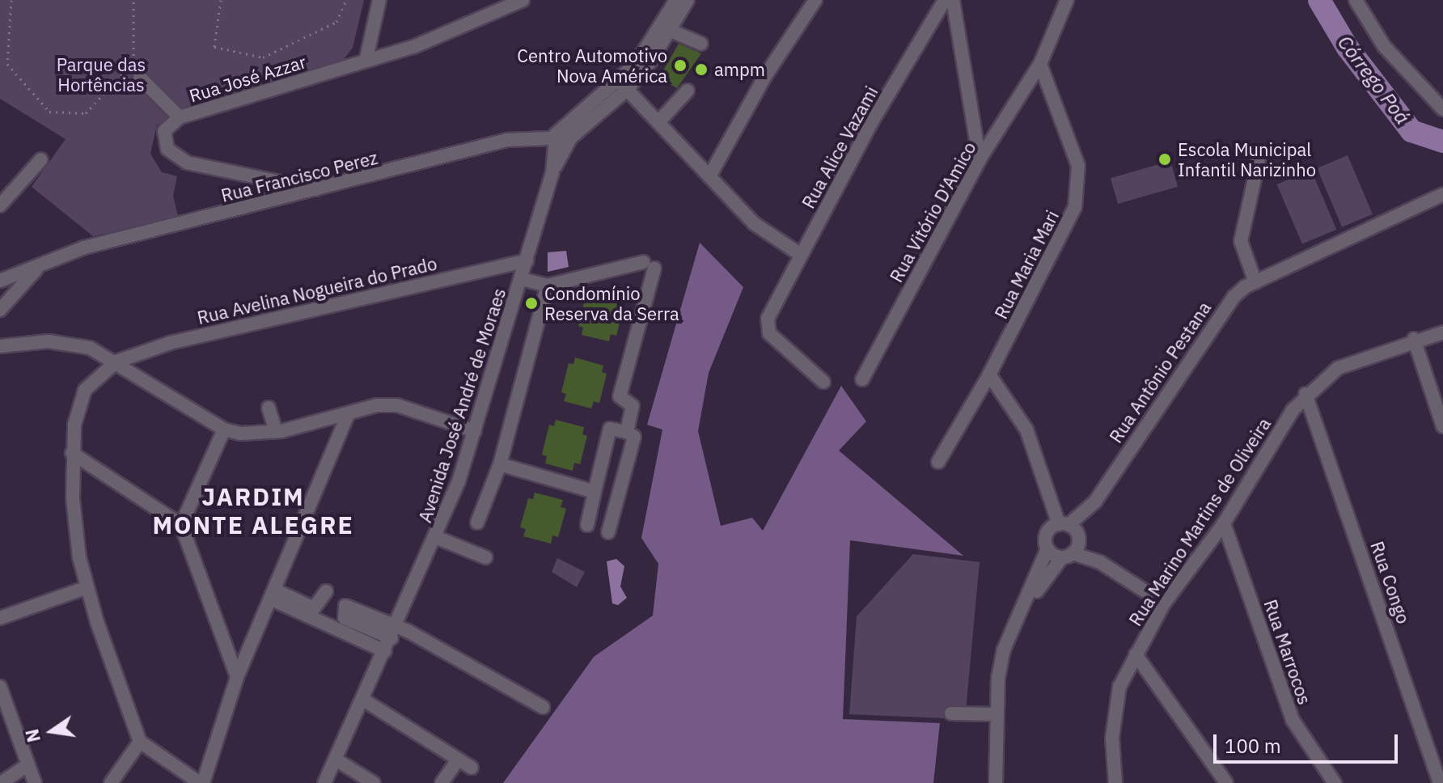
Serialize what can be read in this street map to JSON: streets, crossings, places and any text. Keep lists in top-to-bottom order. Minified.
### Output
{"streets":{"street":["Rua José Azzar","Rua Alice Vazami","Rua Francisco Perez","Rua Vitório D'Amico","Rua Maria Mari","Rua Avelina Nogueira do Prado","Rua Antônio Pestana","Avenida José André de Moraes","Rua Marino Martins de Oliveira","Rua Congo","Rua Marrocos"]},"crossings":[["Rua José Azzar","Rua Francisco Perez"],["Rua Francisco Perez","Avenida José André de Moraes"],["Rua Vitório D'Amico","Rua Maria Mari"],["Rua Avelina Nogueira do Prado","Avenida José André de Moraes"],["Rua Marino Martins de Oliveira","Rua Congo"],["Rua Marino Martins de Oliveira","Rua Marrocos"]],"districts":["JARDIM MONTE ALEGRE"],"water":["Córrego Poá"],"parks":["Parque das Hortências"],"places":["Centro Automotivo Nova América","ampm","Escola Municipal Infantil Narizinho","Condomínio Reserva da Serra"],"scale_bar":"100 m","north":"left"}
